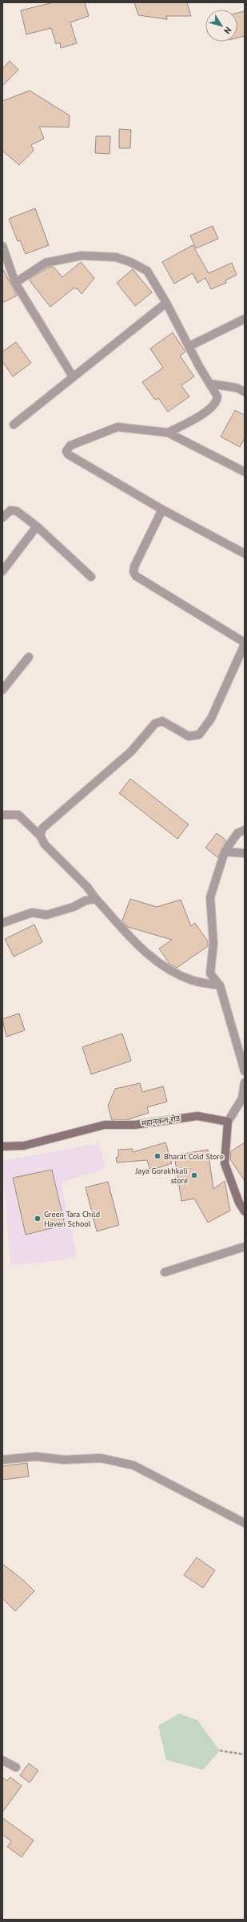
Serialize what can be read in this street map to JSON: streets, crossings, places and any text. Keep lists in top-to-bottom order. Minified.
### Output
{"streets":{"main road":["महानकल रोड"]},"places":["Bharat Cold Store","Jaya Gorakhkali store","Green Tara Child Haven School"],"north":"bottom right"}
